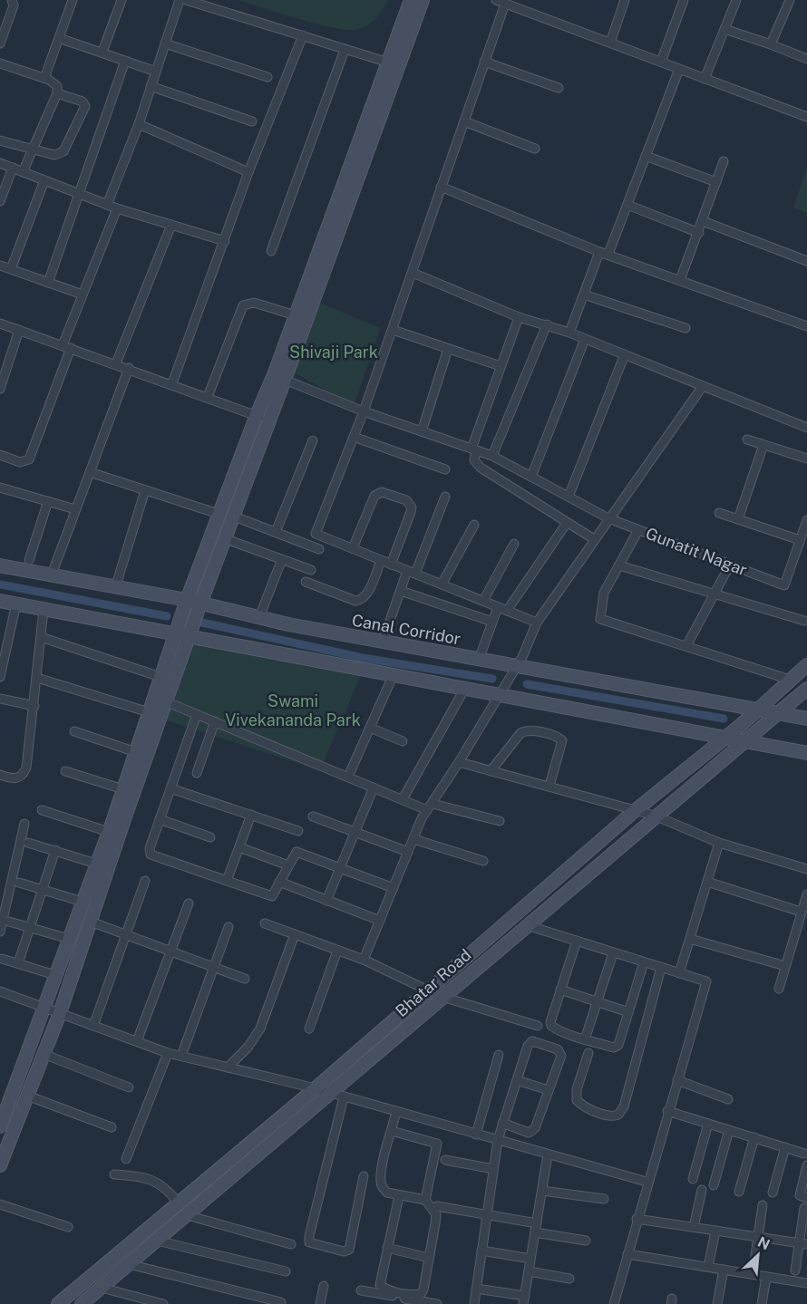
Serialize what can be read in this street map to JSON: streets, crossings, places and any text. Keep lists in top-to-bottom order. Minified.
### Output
{"streets":{"street":["Gunatit Nagar","Canal Corridor","Bhatar Road"]},"crossings":[["Canal Corridor","Bhatar Road"]],"parks":["Shivaji Park","Swami Vivekananda Park"],"north":"top right"}
